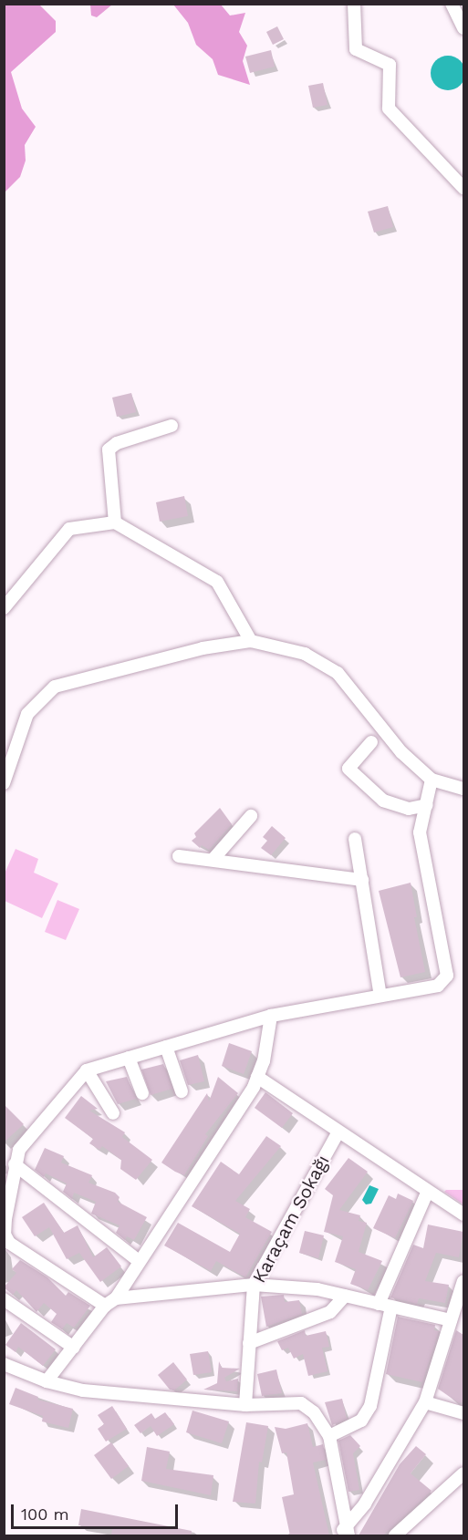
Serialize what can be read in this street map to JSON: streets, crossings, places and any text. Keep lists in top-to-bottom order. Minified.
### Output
{"streets":{"street":["Karaçam Sokağı"]},"scale_bar":"100 m"}
